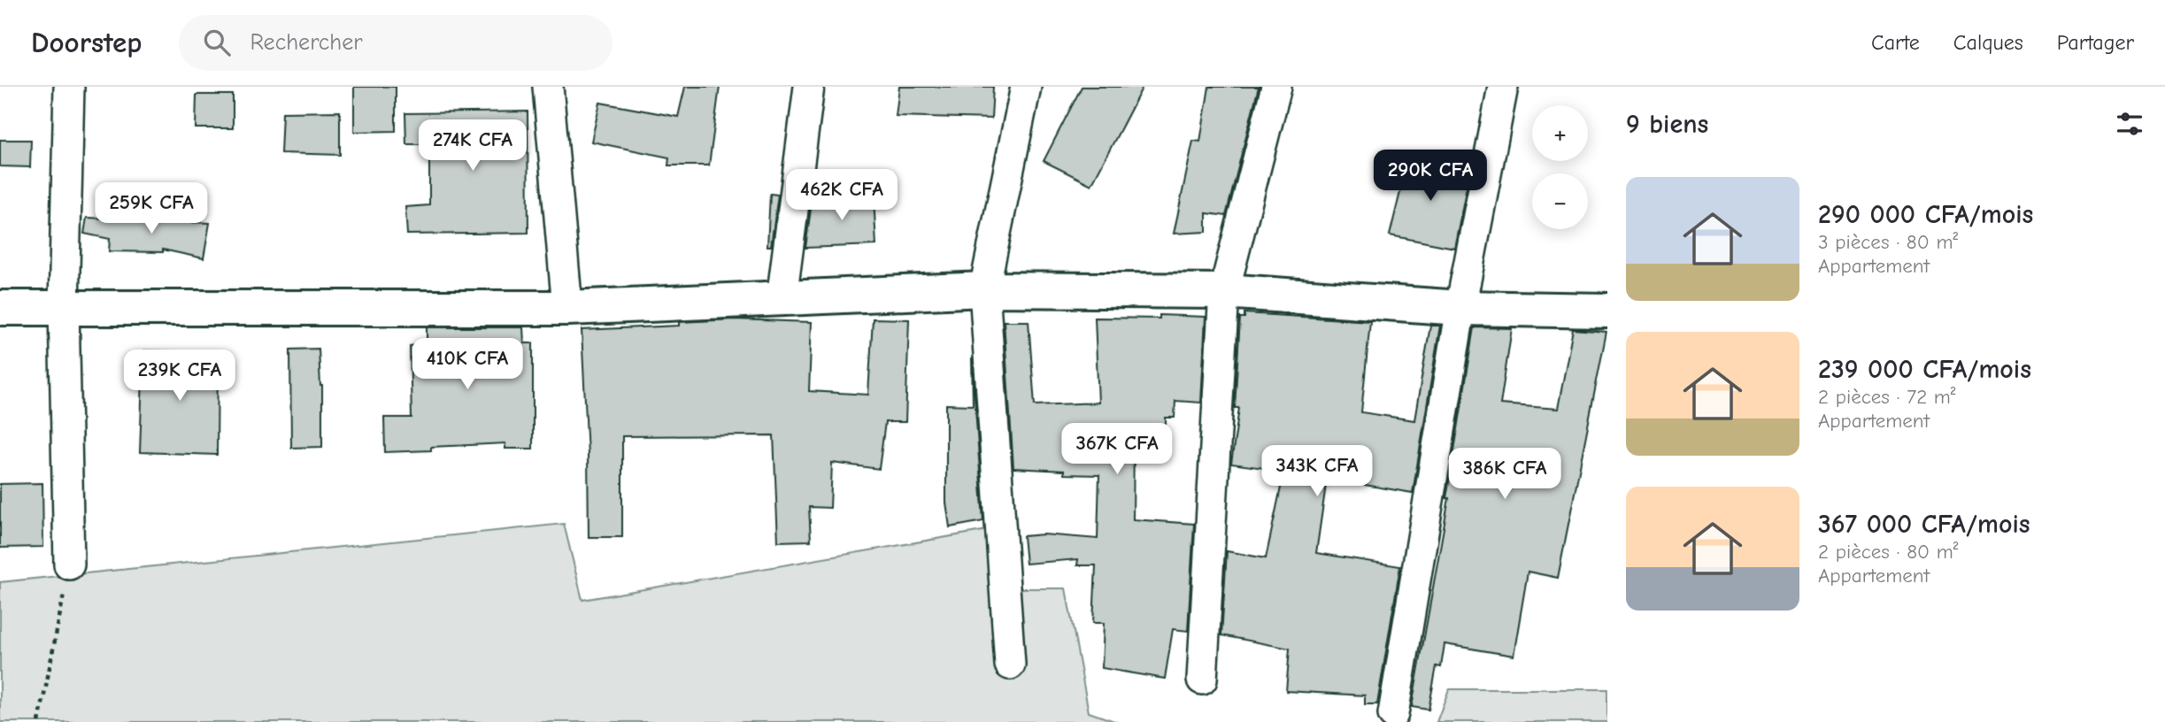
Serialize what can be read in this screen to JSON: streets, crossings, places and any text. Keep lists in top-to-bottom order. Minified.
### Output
{"page":{"header":"Doorstep","search":"Rechercher","nav":["Carte","Calques","Partager"],"heading":"9 biens","map_buttons":["+","−"],"price":["274K CFA","290K CFA","462K CFA","259K CFA","410K CFA","239K CFA","367K CFA","343K CFA","386K CFA"],"list":[{"name":"290 000 CFA/mois","note":"3 pièces · 80 m² · Appartement"},{"name":"239 000 CFA/mois","note":"2 pièces · 72 m² · Appartement"},{"name":"367 000 CFA/mois","note":"2 pièces · 80 m² · Appartement"}]}}
